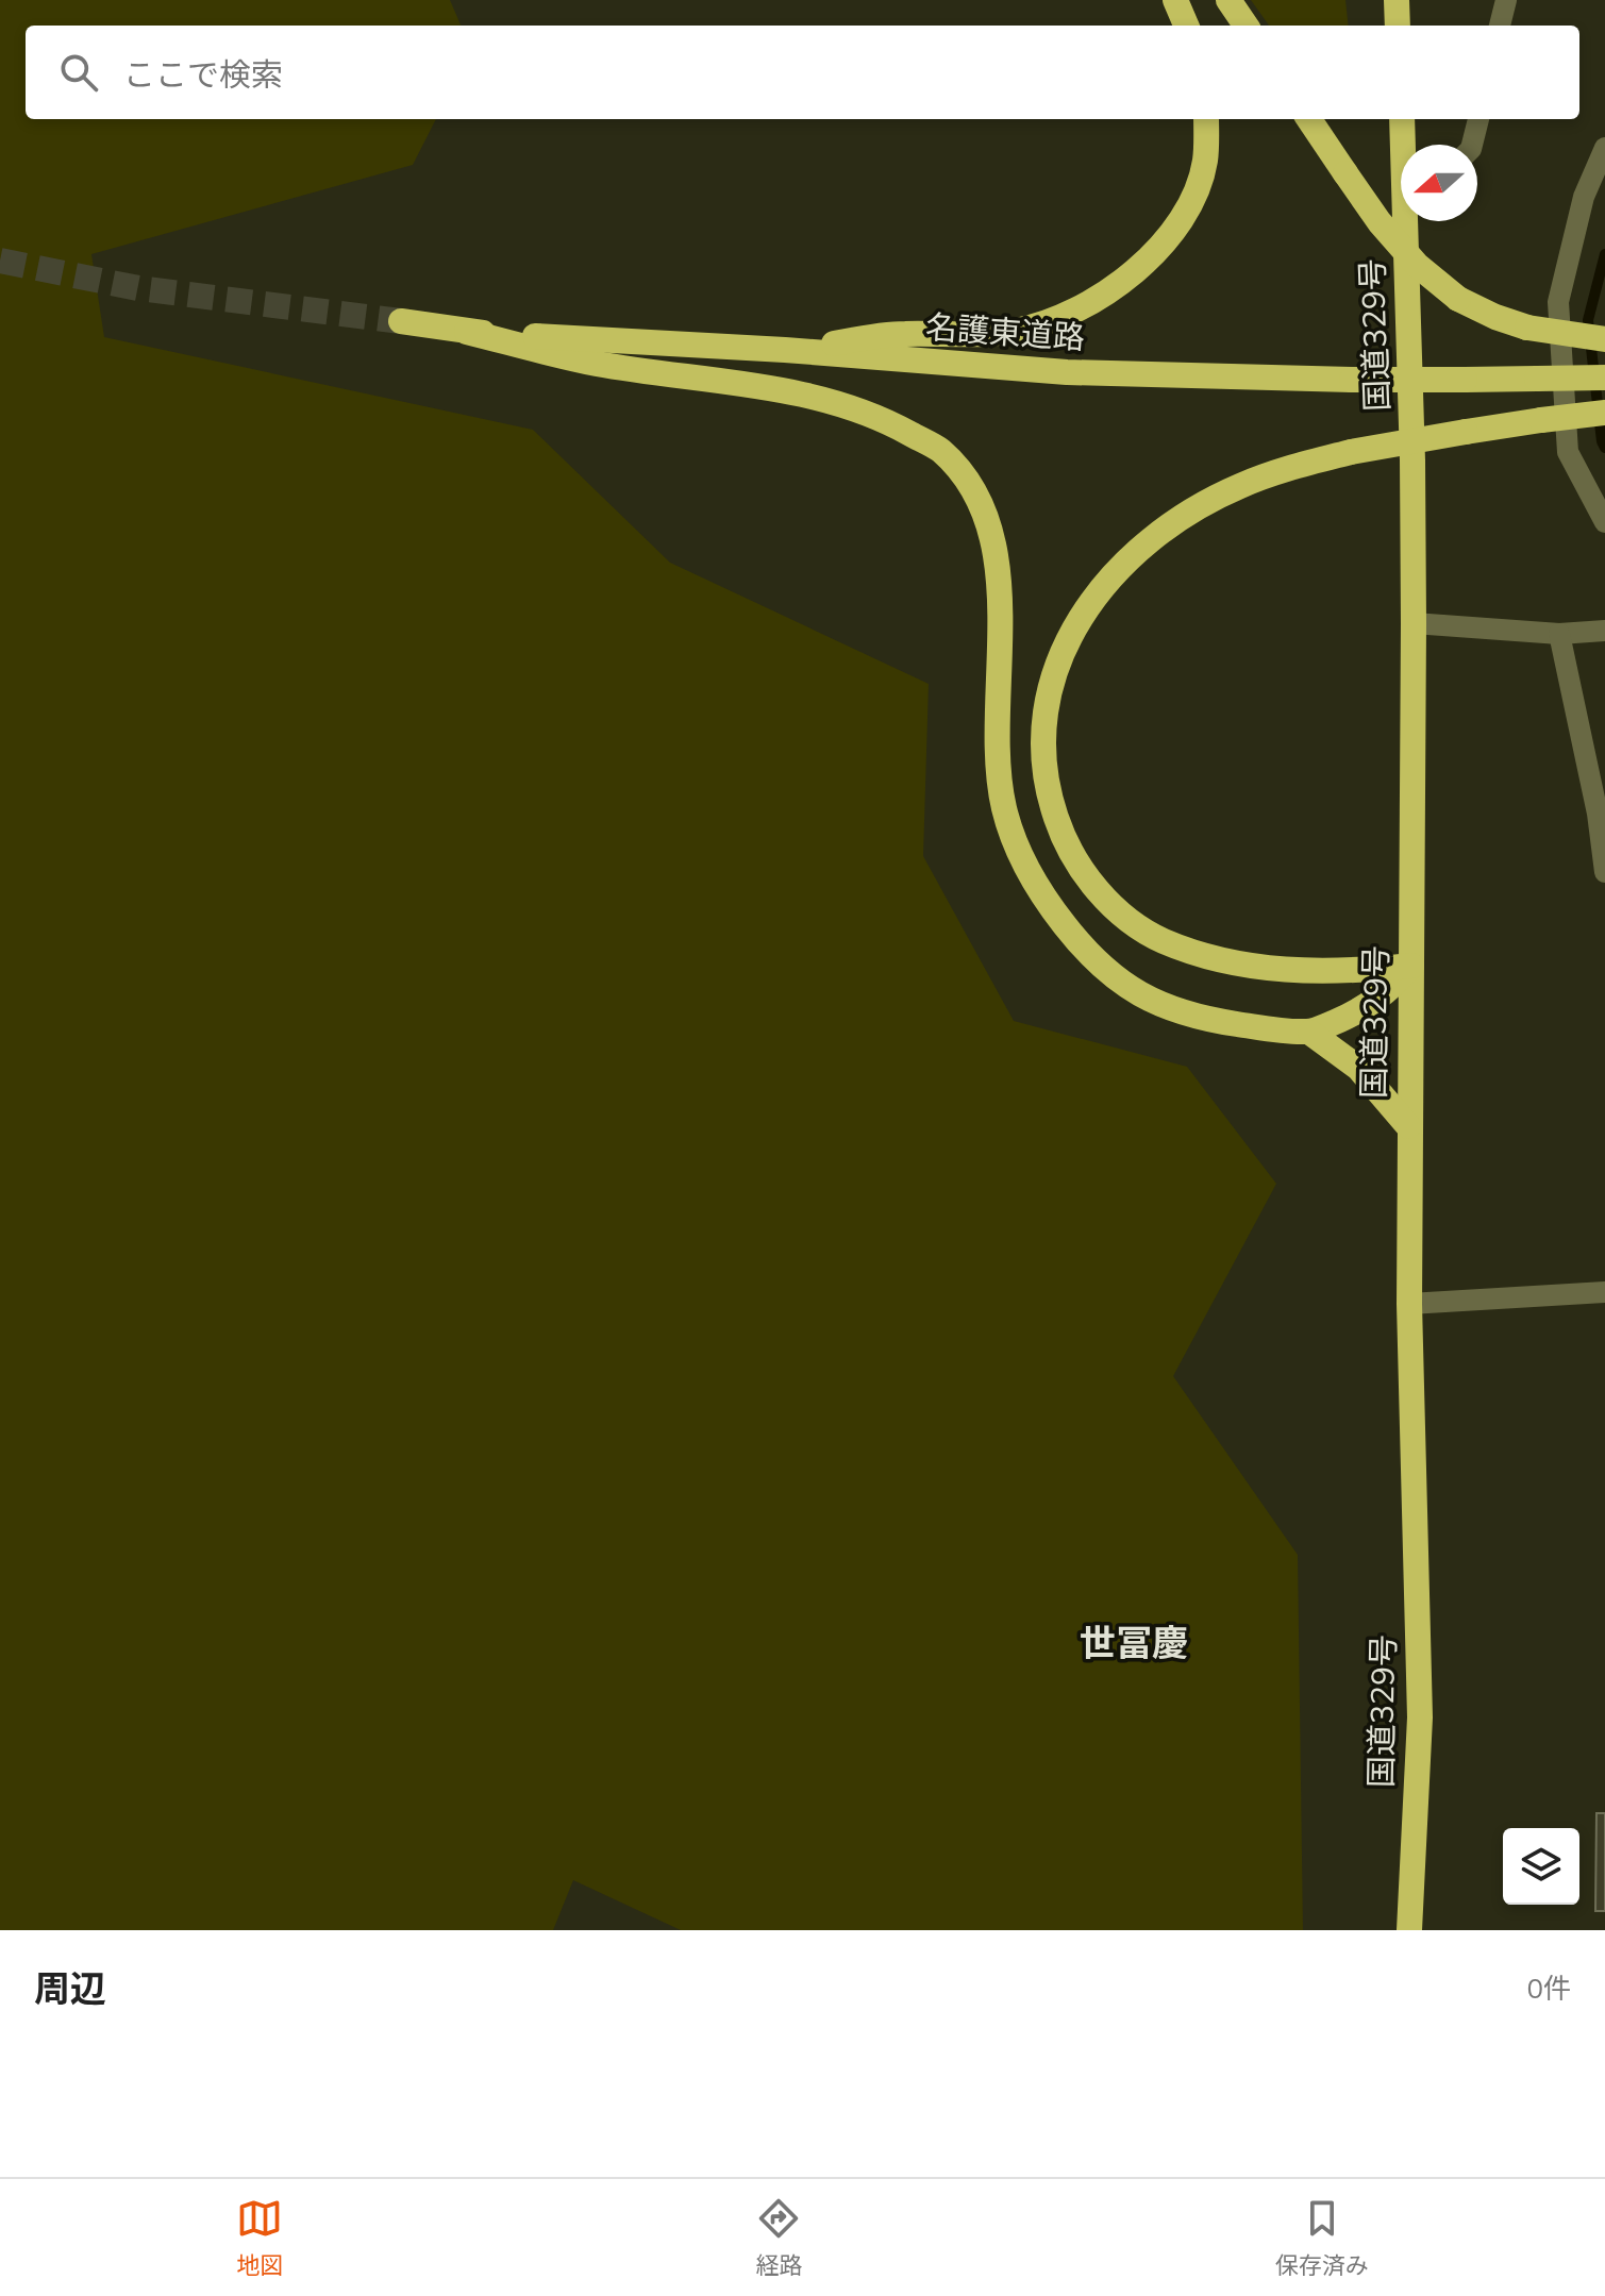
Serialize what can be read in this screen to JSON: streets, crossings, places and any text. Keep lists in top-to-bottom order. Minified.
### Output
{"streets":{"highway":["名護東道路","国道329号"]},"districts":["世冨慶"],"north":"left","page":{"search":"ここで検索","heading":["周辺","0件"],"nav":["地図","経路","保存済み"]}}
